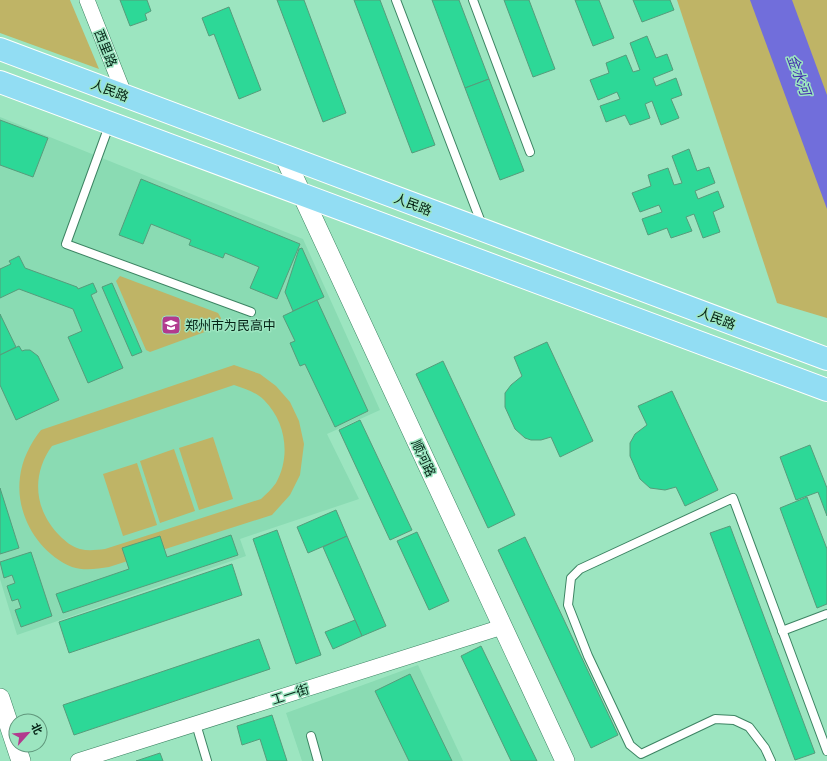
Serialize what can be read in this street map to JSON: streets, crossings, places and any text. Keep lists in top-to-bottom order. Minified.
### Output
{"streets":{"main road":["人民路"],"street":["西里路","顺河路","工一街"]},"crossings":[["西里路","人民路"],["人民路","顺河路"],["顺河路","工一街"]],"water":["金水河"],"places":{"school or university":["郑州市为民高中"]},"north":"top right"}
